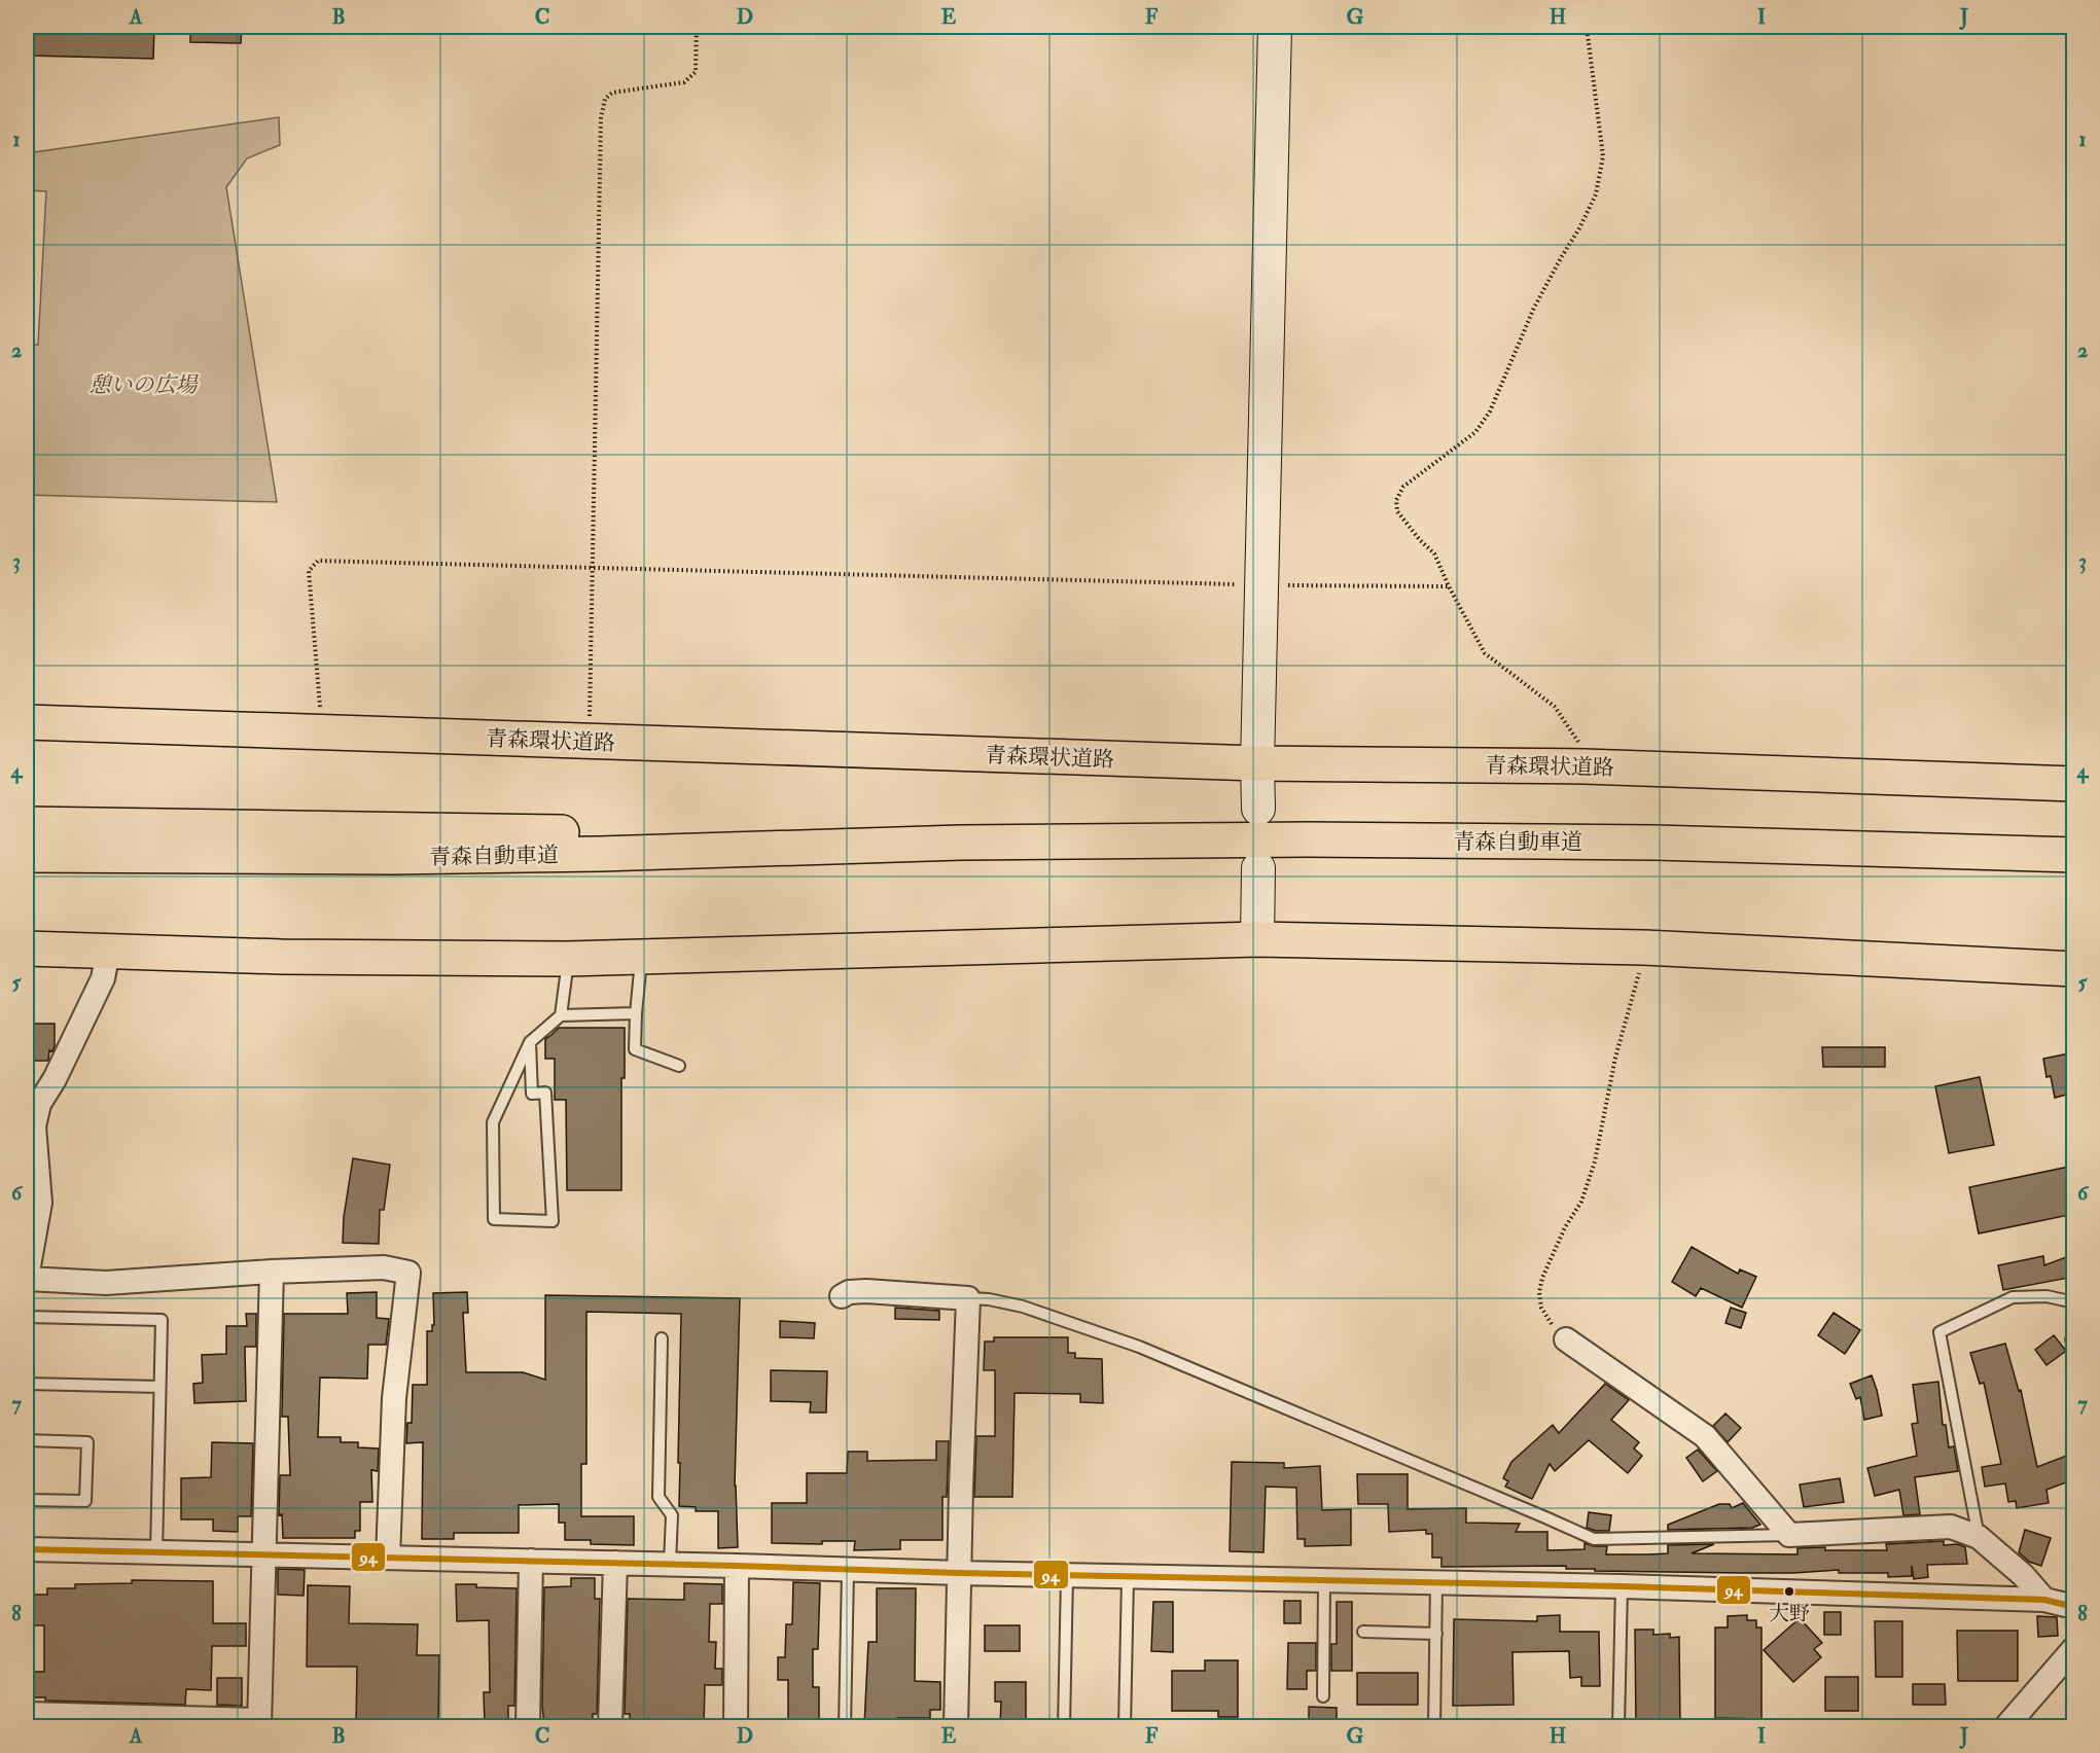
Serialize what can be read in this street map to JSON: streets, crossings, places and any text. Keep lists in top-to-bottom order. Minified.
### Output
{"streets":{"highway":["青森環状道路","青森自動車道"]},"parks":["憩いの広場"],"places":["大野"],"lines":["transit line 94"],"grid":{"columns":["A","B","C","D","E","F","G","H","I","J"],"rows":["1","2","3","4","5","6","7","8"]}}
